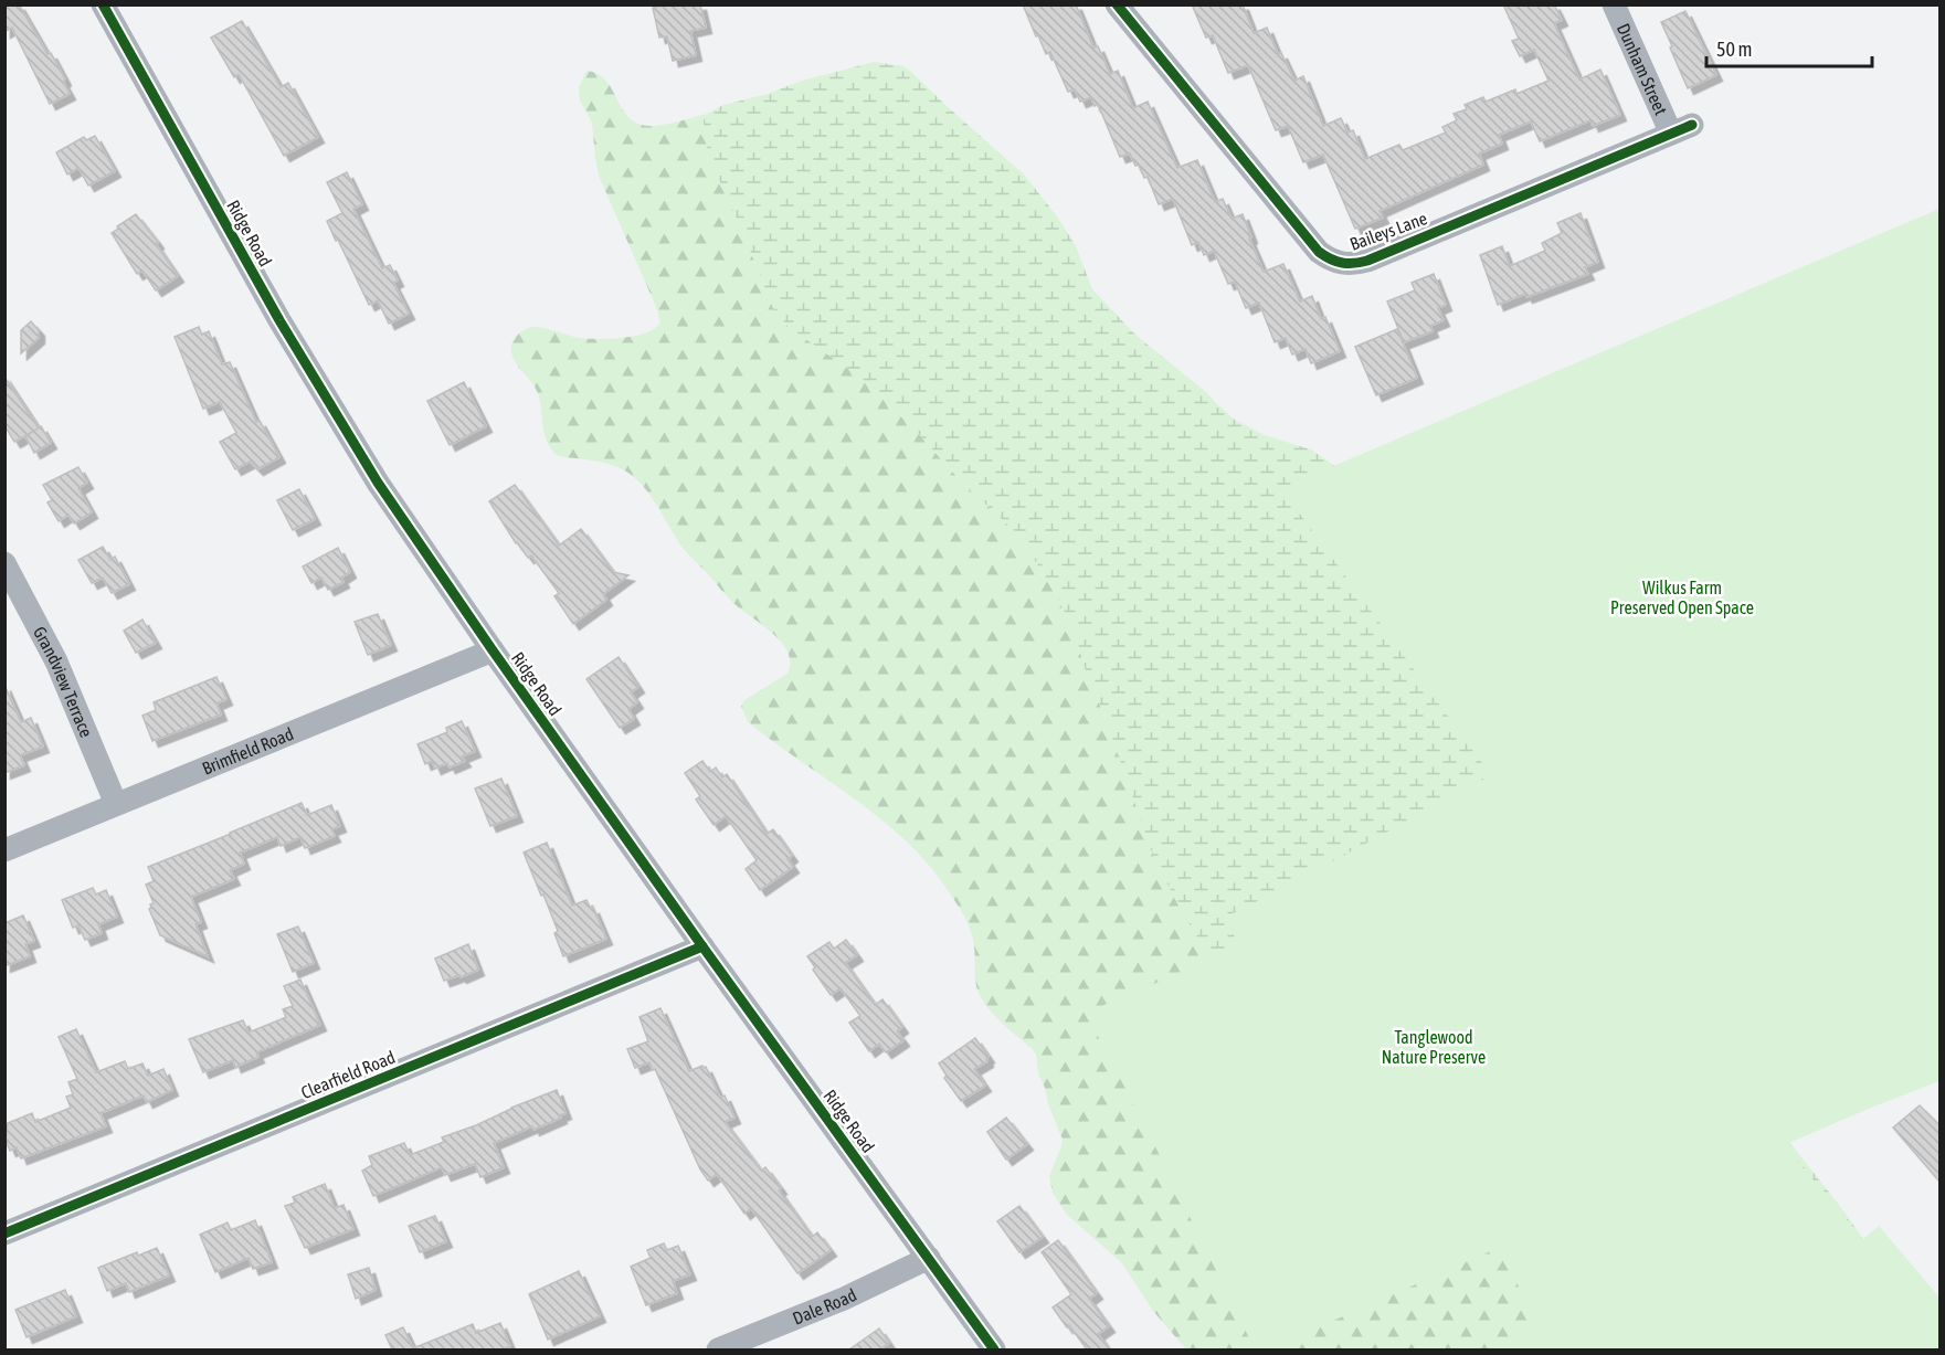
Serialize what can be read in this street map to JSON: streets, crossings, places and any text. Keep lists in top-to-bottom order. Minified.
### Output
{"streets":{"street":["Dunham Street","Baileys Lane","Ridge Road","Grandview Terrace","Brimfield Road","Clearfield Road","Dale Road"]},"crossings":[["Dunham Street","Baileys Lane"],["Ridge Road","Brimfield Road"],["Ridge Road","Clearfield Road"],["Ridge Road","Dale Road"],["Grandview Terrace","Brimfield Road"]],"parks":["Wilkus Farm Preserved Open Space","Tanglewood Nature Preserve"],"scale_bar":"50 m"}
